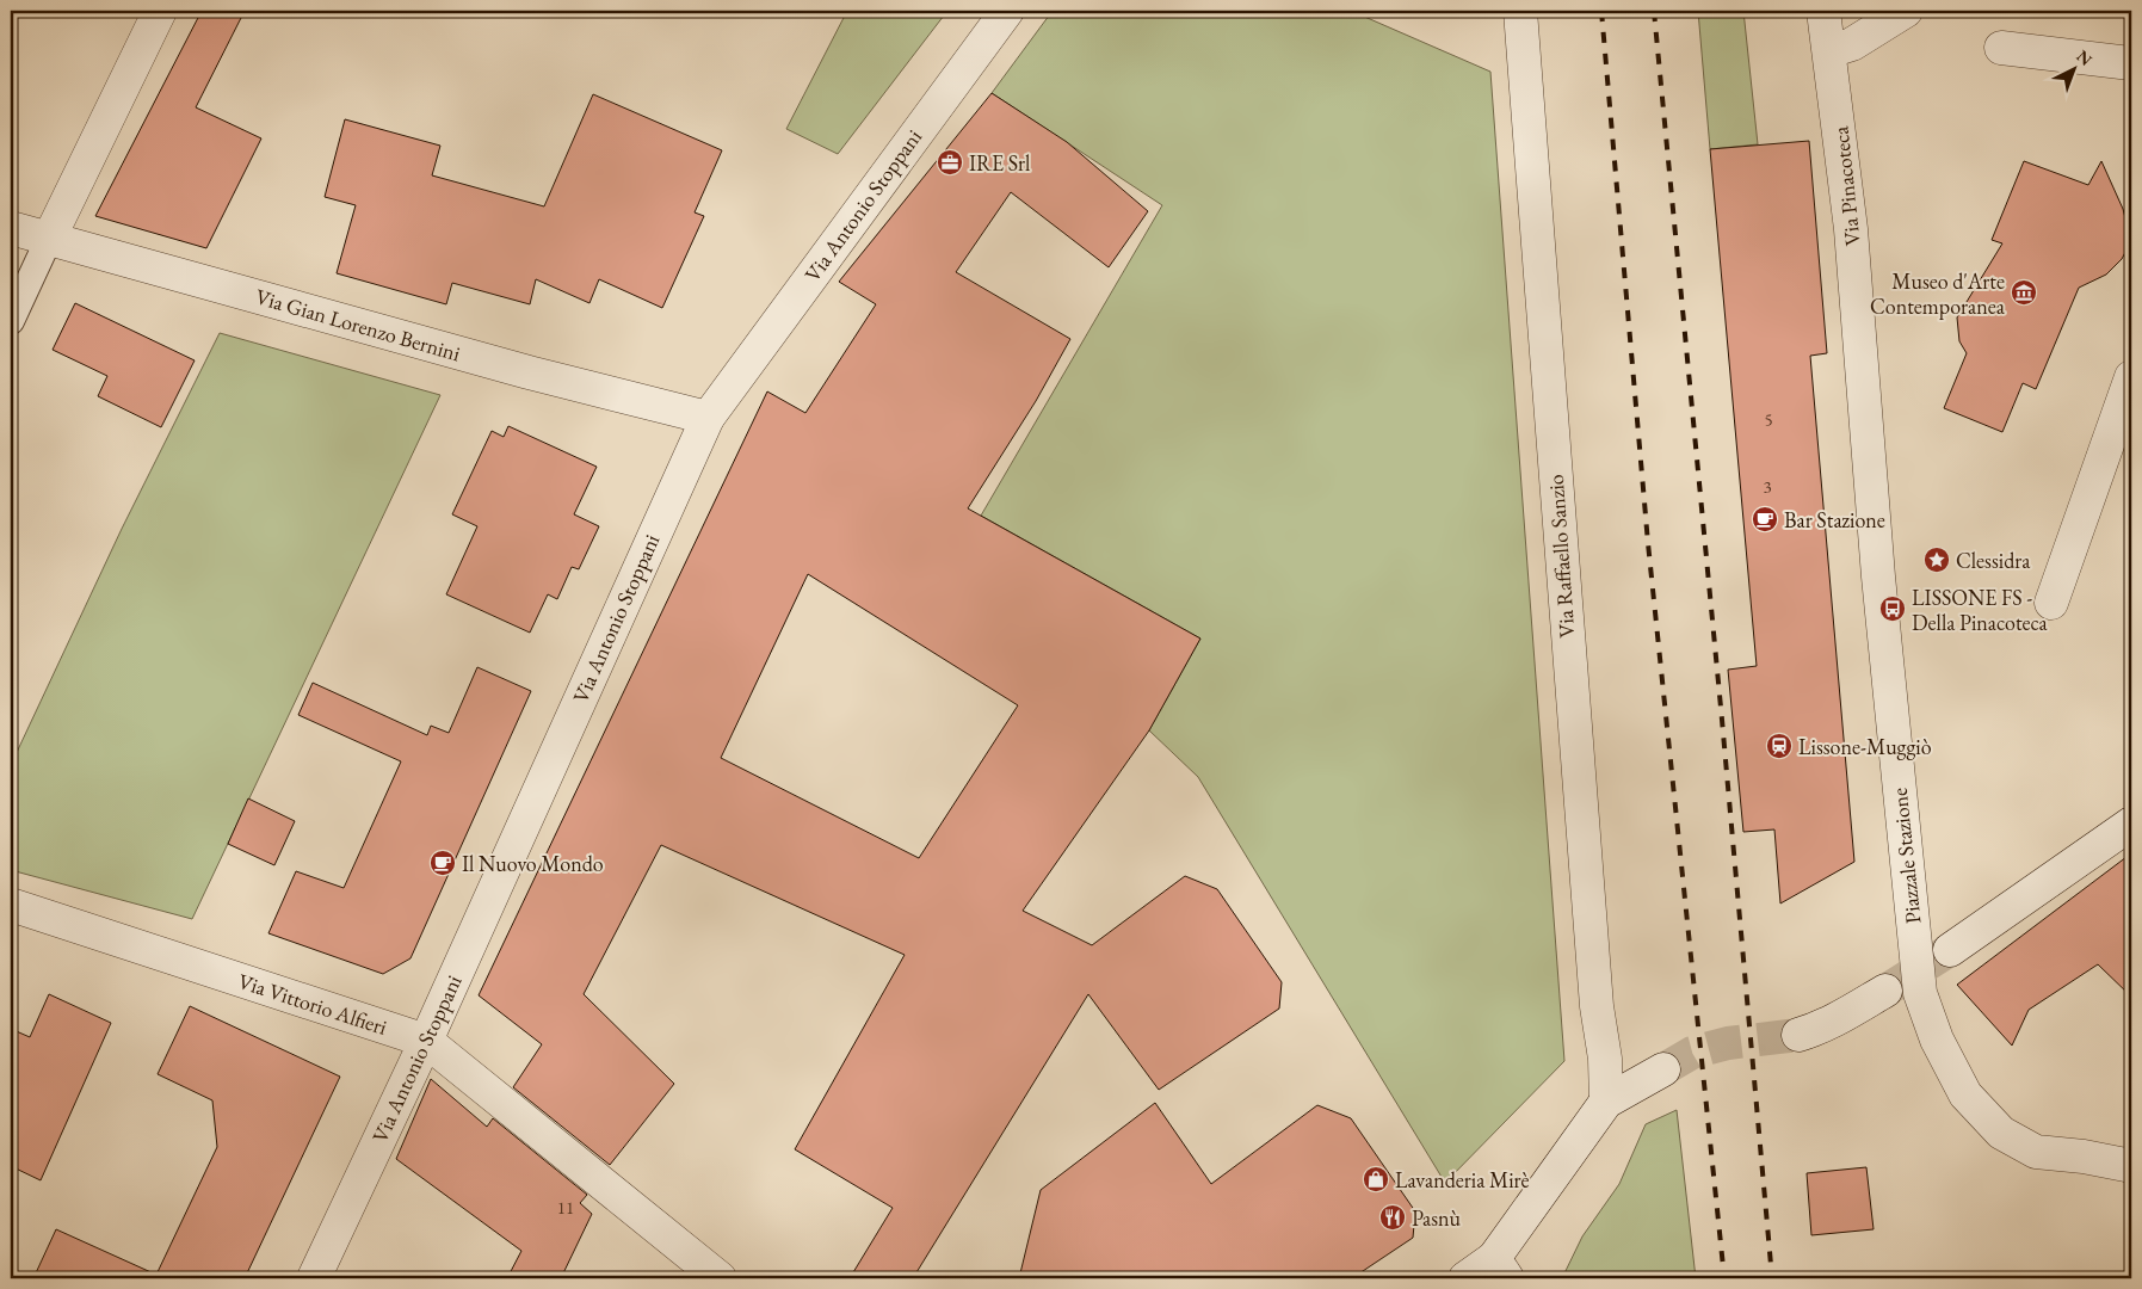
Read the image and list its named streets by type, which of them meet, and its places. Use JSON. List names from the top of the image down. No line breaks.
{"streets":{"street":["Via Pinacoteca","Via Antonio Stoppani","Via Gian Lorenzo Bernini","Via Raffaello Sanzio","Piazzale Stazione","Via Vittorio Alfieri"]},"crossings":[["Via Pinacoteca","Piazzale Stazione"],["Via Antonio Stoppani","Via Gian Lorenzo Bernini"],["Via Antonio Stoppani","Via Vittorio Alfieri"]],"places":{"office":["IRE Srl"],"museum":["Museo d'Arte Contemporanea"],"cafe":["Bar Stazione","Il Nuovo Mondo"],"place":["Clessidra"],"bus stop":["LISSONE FS - Della Pinacoteca"],"station":["Lissone-Muggiò"],"shop":["Lavanderia Mirè"],"restaurant":["Pasnù"]},"house_numbers":["5","3","11"],"north":"top right"}
